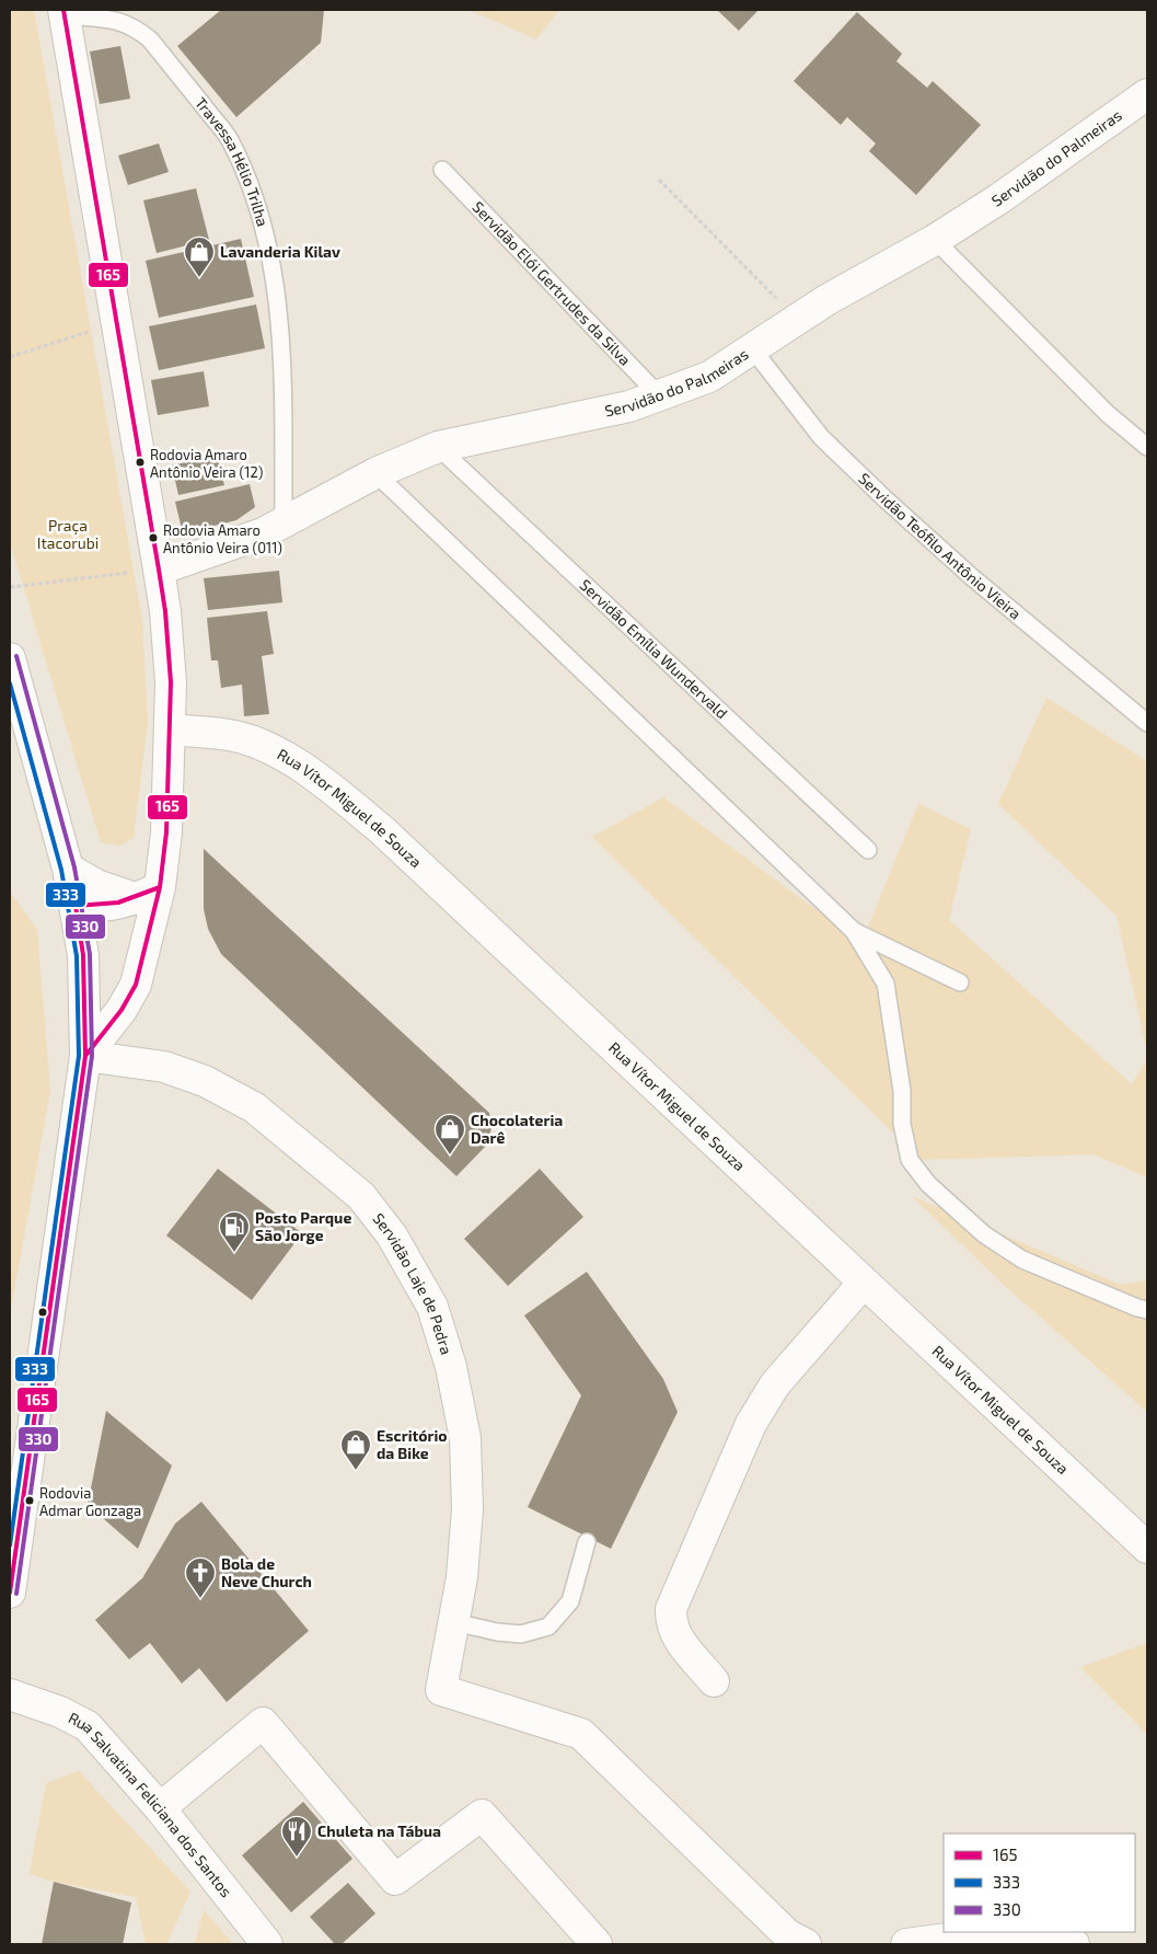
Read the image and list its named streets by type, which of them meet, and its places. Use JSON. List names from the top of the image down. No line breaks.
{"streets":{"street":["Servidão do Palmeiras","Rua Vítor Miguel de Souza","Servidão Laje de Pedra","Rua Salvatina Feliciana dos Santos"],"lane":["Travessa Hélio Trilha","Servidão Elói Gertrudes da Silva","Servidão Teófilo Antônio Vieira","Servidão Emília Wundervald"]},"crossings":[["Servidão do Palmeiras","Travessa Hélio Trilha"],["Servidão do Palmeiras","Servidão Elói Gertrudes da Silva"],["Servidão do Palmeiras","Servidão Teófilo Antônio Vieira"],["Servidão do Palmeiras","Servidão Emília Wundervald"]],"parks":["Praça Itacorubi"],"places":{"shop":["Lavanderia Kilav","Chocolateria Darê","Escritório da Bike"],"other":["Rodovia Amaro Antônio Veira (12)","Rodovia Amaro Antônio Veira (011)","Rodovia Admar Gonzaga"],"fuel station":["Posto Parque São Jorge"],"church":["Bola de Neve Church"],"restaurant":["Chuleta na Tábua"]},"lines":["transit line 165","transit line 330","transit line 333"],"legend":["165","333","330"]}
